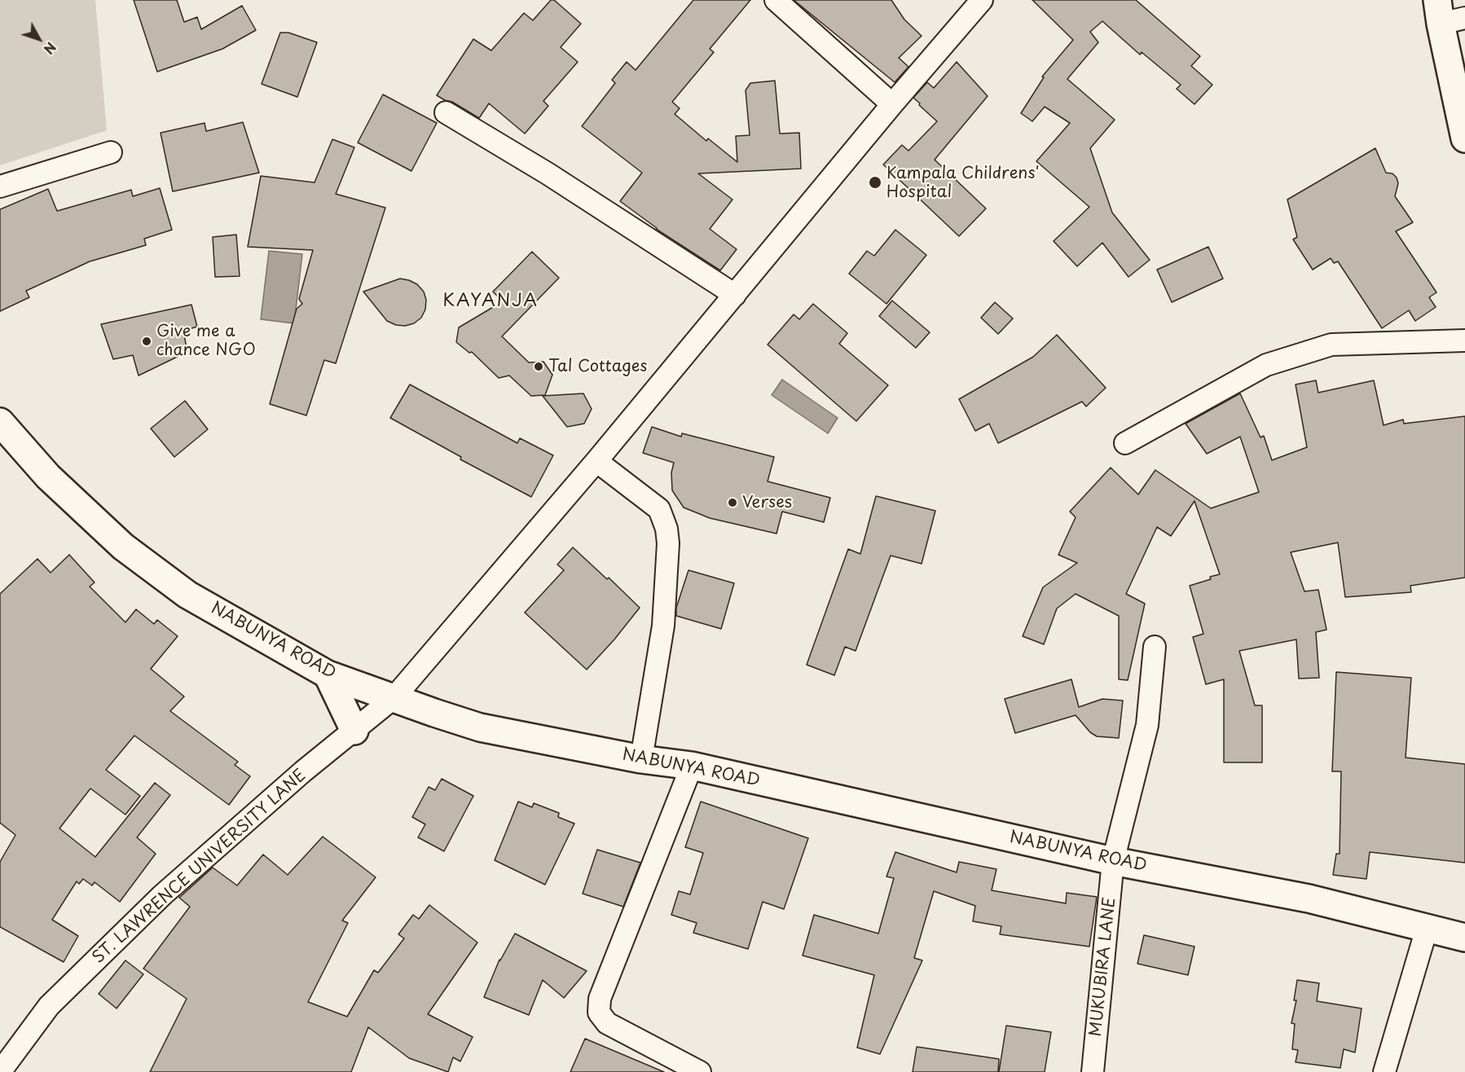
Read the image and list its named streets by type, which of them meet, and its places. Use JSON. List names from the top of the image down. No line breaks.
{"streets":{"main road":["NABUNYA ROAD"],"street":["ST. LAWRENCE UNIVERSITY LANE","MUKUBIRA LANE"]},"crossings":[["NABUNYA ROAD","ST. LAWRENCE UNIVERSITY LANE"],["NABUNYA ROAD","MUKUBIRA LANE"]],"districts":["KAYANJA"],"places":["Kampala Childrens' Hospital","Give me a chance NGO","Tal Cottages","Verses"],"north":"bottom right"}
